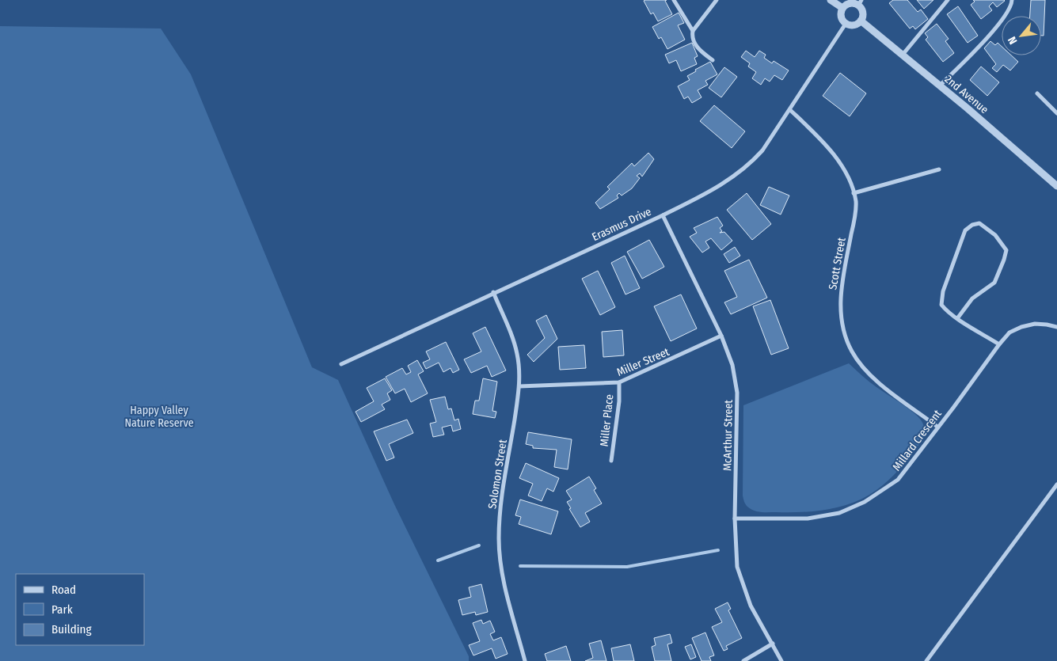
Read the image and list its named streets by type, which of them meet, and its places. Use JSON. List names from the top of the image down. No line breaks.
{"streets":{"street":["2nd Avenue","Erasmus Drive","Scott Street","Miller Street","Miller Place","McArthur Street","Millard Crescent","Solomon Street"]},"crossings":[["2nd Avenue","Erasmus Drive"],["Erasmus Drive","Scott Street"],["Erasmus Drive","McArthur Street"],["Erasmus Drive","Solomon Street"],["Scott Street","Millard Crescent"],["Miller Street","Miller Place"],["Miller Street","McArthur Street"],["Miller Street","Solomon Street"],["McArthur Street","Millard Crescent"]],"parks":["Happy Valley Nature Reserve"],"legend":["Road","Park","Building"],"north":"bottom left"}
